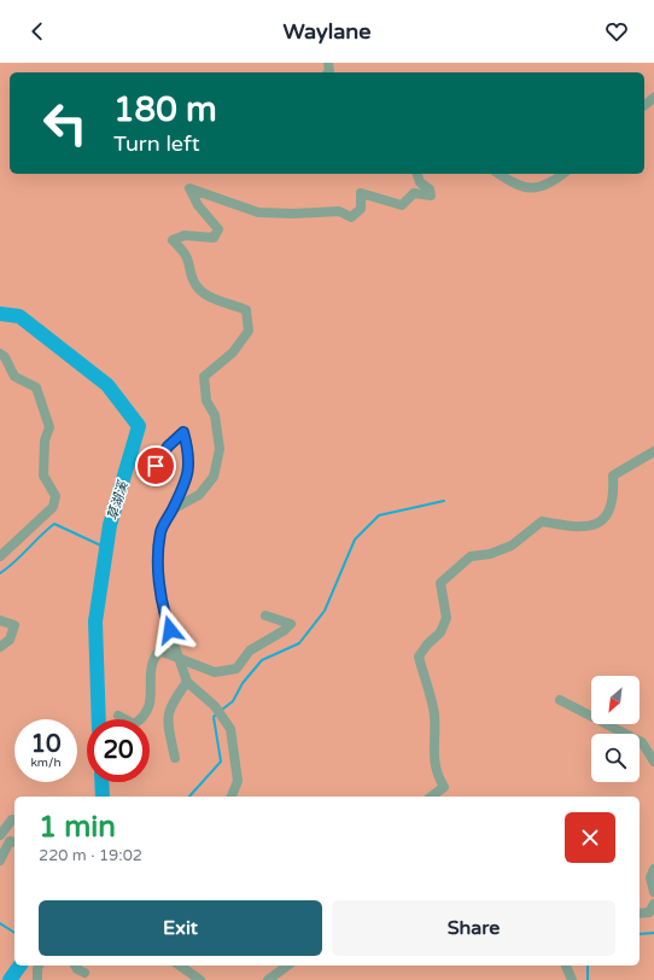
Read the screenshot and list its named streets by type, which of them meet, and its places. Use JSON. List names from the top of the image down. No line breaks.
{"water":["草湖溪"],"north":"bottom left","page":{"header":"Waylane","turn":["180 m","Turn left"],"speed":"10 km/h","limit":"20","heading":["1 min","220 m · 19:02"],"buttons":["Exit","Share"]}}
